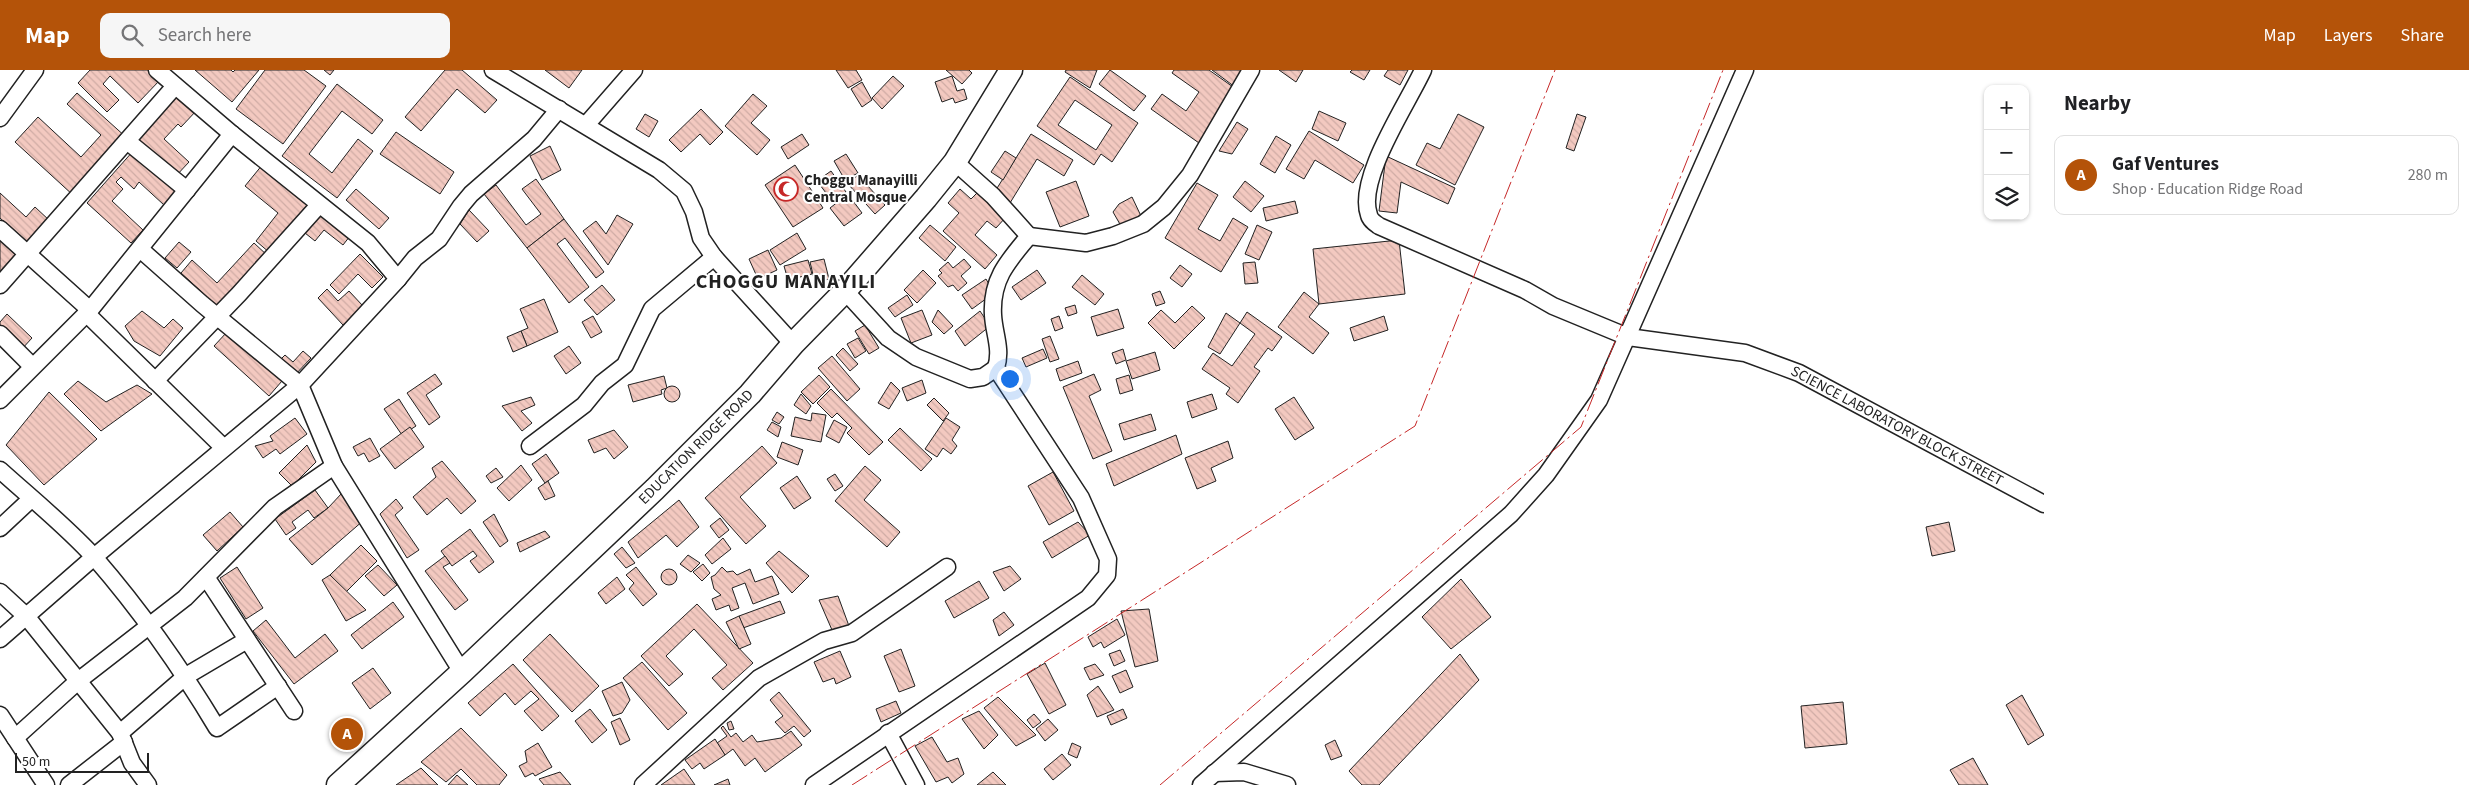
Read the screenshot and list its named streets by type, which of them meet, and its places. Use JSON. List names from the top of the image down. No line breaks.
{"streets":{"main road":["EDUCATION RIDGE ROAD"],"street":["SCIENCE LABORATORY BLOCK STREET"]},"districts":["CHOGGU MANAYILI"],"places":{"mosque":["Choggu Manayilli Central Mosque"]},"scale_bar":"50 m","page":{"header":"Map","search":"Search here","nav":["Map","Layers","Share"],"heading":"Nearby","map_buttons":["+","−"],"list":[{"mark":"A","name":"Gaf Ventures","note":"Shop · Education Ridge Road","value":"280 m"}],"pins":"A","scale":"50 m"}}
